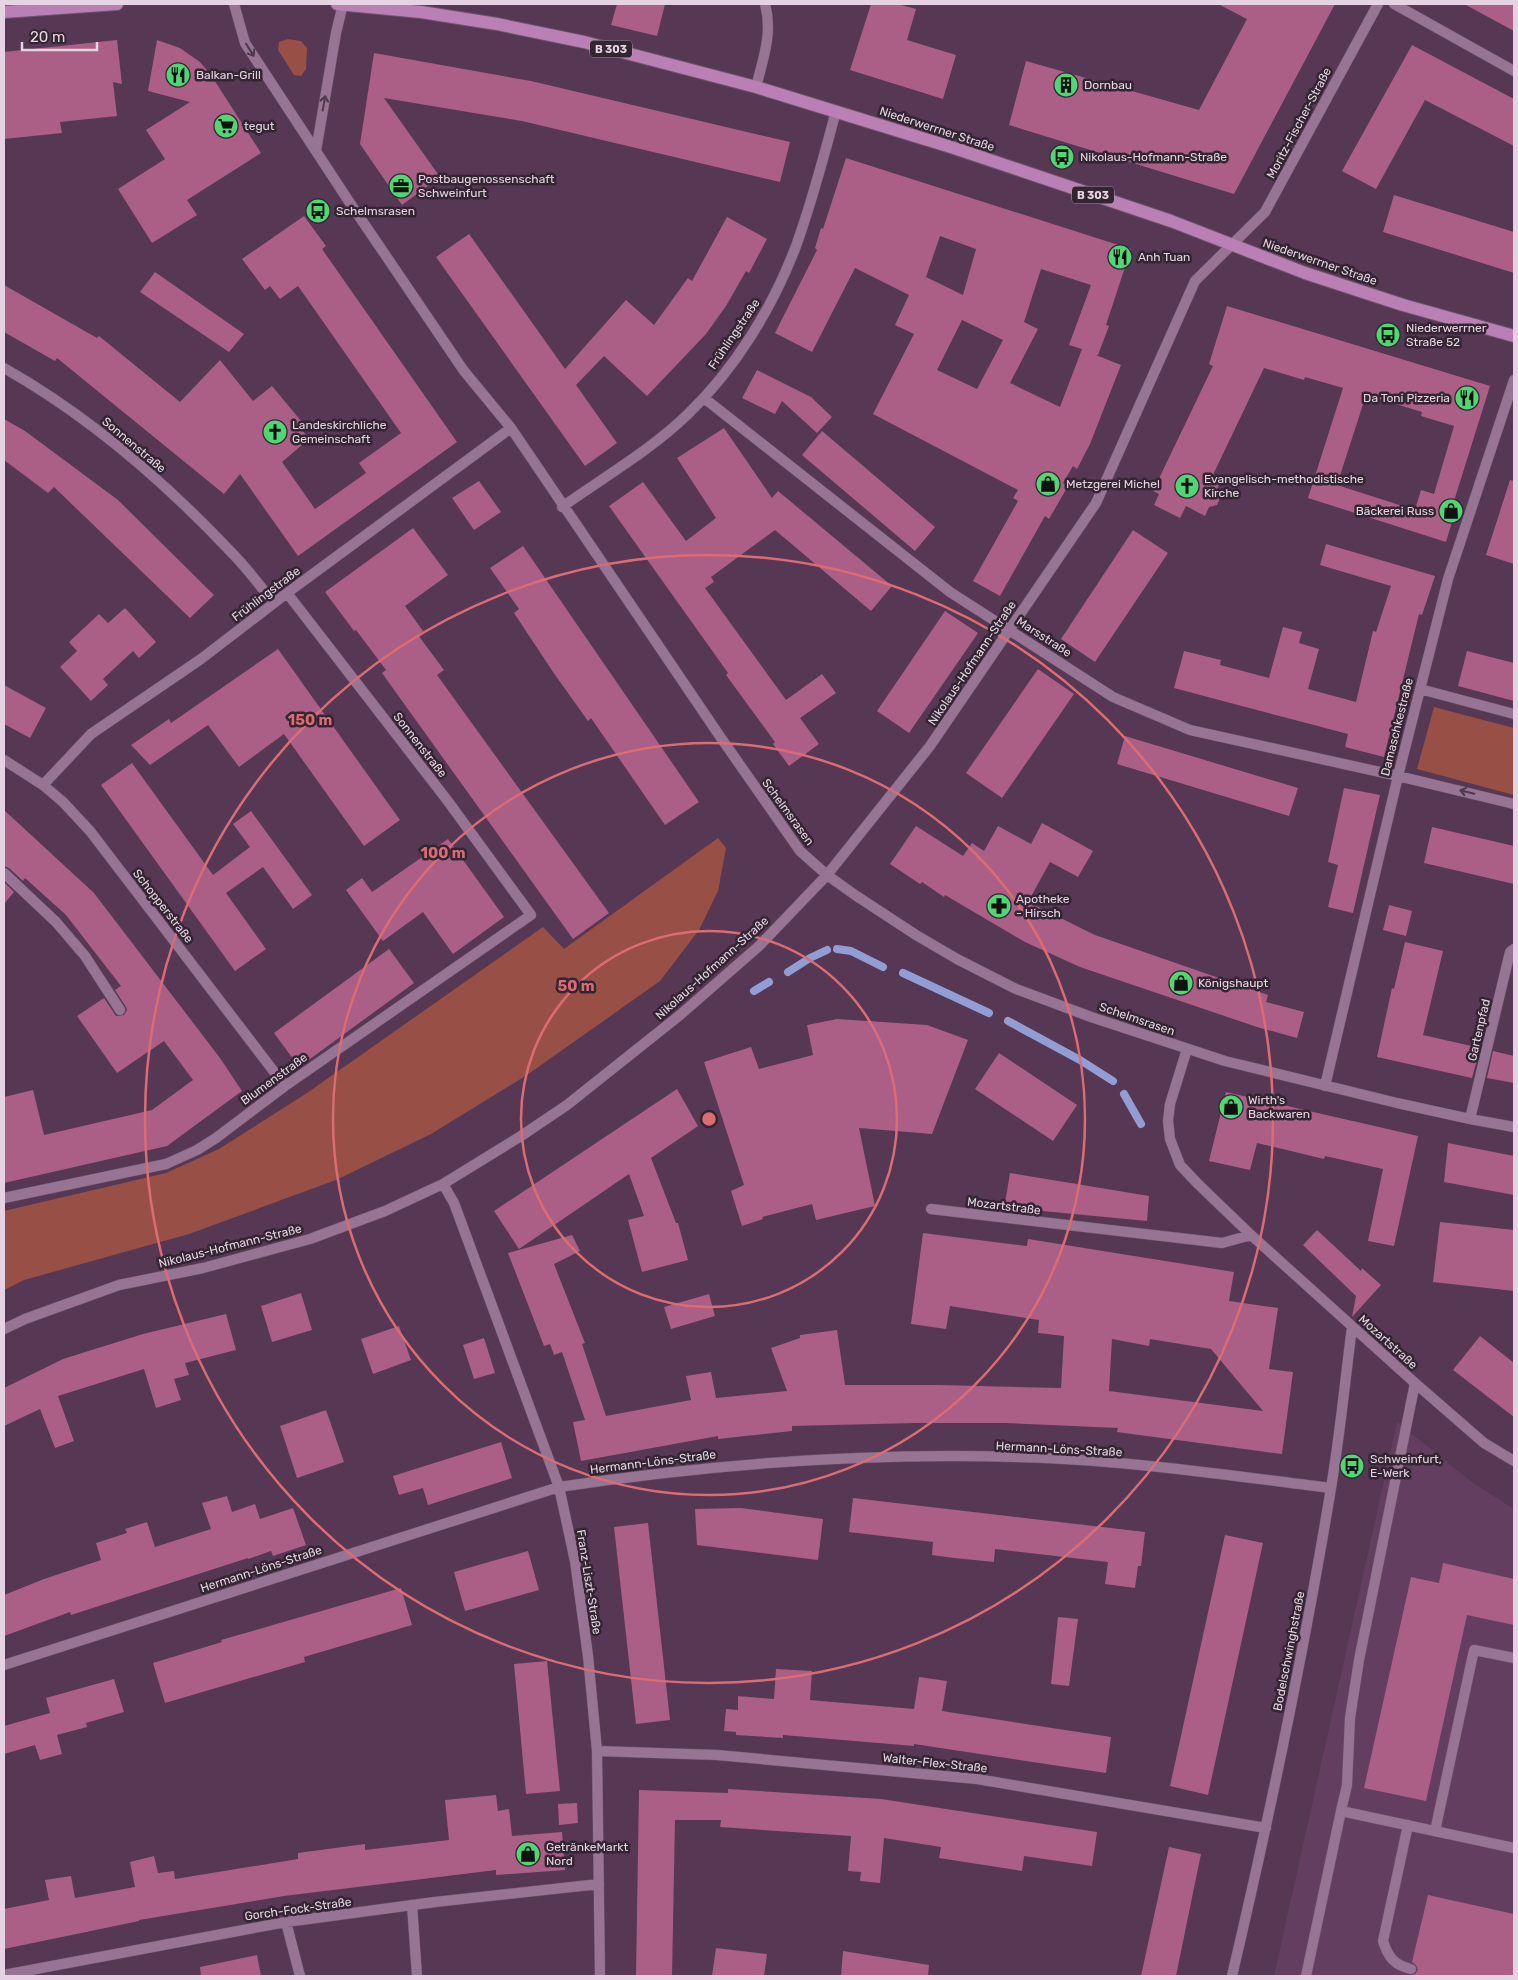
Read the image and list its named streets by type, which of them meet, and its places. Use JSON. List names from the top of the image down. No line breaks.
{"streets":{"main road":["B 303","Niederwerrner Straße"],"street":["Moritz-Fischer-Straße","Frühlingstraße","Sonnenstraße","Marsstraße","Nikolaus-Hofmann-Straße","Damaschkestraße","Schelmsrasen","Schopperstraße","Gartenpfad","Blumenstraße","Mozartstraße","Hermann-Löns-Straße","Franz-Liszt-Straße","Bodelschwinghstraße","Walter-Flex-Straße","Gorch-Fock-Straße"]},"crossings":[["Moritz-Fischer-Straße","Niederwerrner Straße"],["Moritz-Fischer-Straße","Nikolaus-Hofmann-Straße"],["Niederwerrner Straße","Frühlingstraße"],["Niederwerrner Straße","Nikolaus-Hofmann-Straße"],["Frühlingstraße","Sonnenstraße"],["Frühlingstraße","Marsstraße"],["Frühlingstraße","Schelmsrasen"],["Frühlingstraße","Schopperstraße"],["Sonnenstraße","Blumenstraße"],["Marsstraße","Nikolaus-Hofmann-Straße"],["Marsstraße","Damaschkestraße"],["Nikolaus-Hofmann-Straße","Schelmsrasen"],["Nikolaus-Hofmann-Straße","Franz-Liszt-Straße"],["Damaschkestraße","Schelmsrasen"],["Schelmsrasen","Gartenpfad"],["Schelmsrasen","Mozartstraße"],["Schopperstraße","Blumenstraße"],["Mozartstraße","Bodelschwinghstraße"],["Hermann-Löns-Straße","Franz-Liszt-Straße"],["Hermann-Löns-Straße","Bodelschwinghstraße"],["Franz-Liszt-Straße","Walter-Flex-Straße"],["Franz-Liszt-Straße","Gorch-Fock-Straße"],["Bodelschwinghstraße","Walter-Flex-Straße"]],"places":{"restaurant":["Balkan-Grill","Anh Tuan","Da Toni Pizzeria"],"building":["Dornbau"],"supermarket":["tegut"],"bus stop":["Nikolaus-Hofmann-Straße","Schelmsrasen","Niederwerrner Straße 52","Schweinfurt, E-Werk"],"office":["Postbaugenossenschaft Schweinfurt"],"church":["Landeskirchliche Gemeinschaft","Evangelisch-methodistische Kirche"],"shop":["Metzgerei Michel","Bäckerei Russ","Königshaupt","Wirth's Backwaren","GetränkeMarkt Nord"],"pharmacy":["Apotheke - Hirsch"]},"scale_bar":"20 m","rings":["150 m","100 m","50 m"]}
